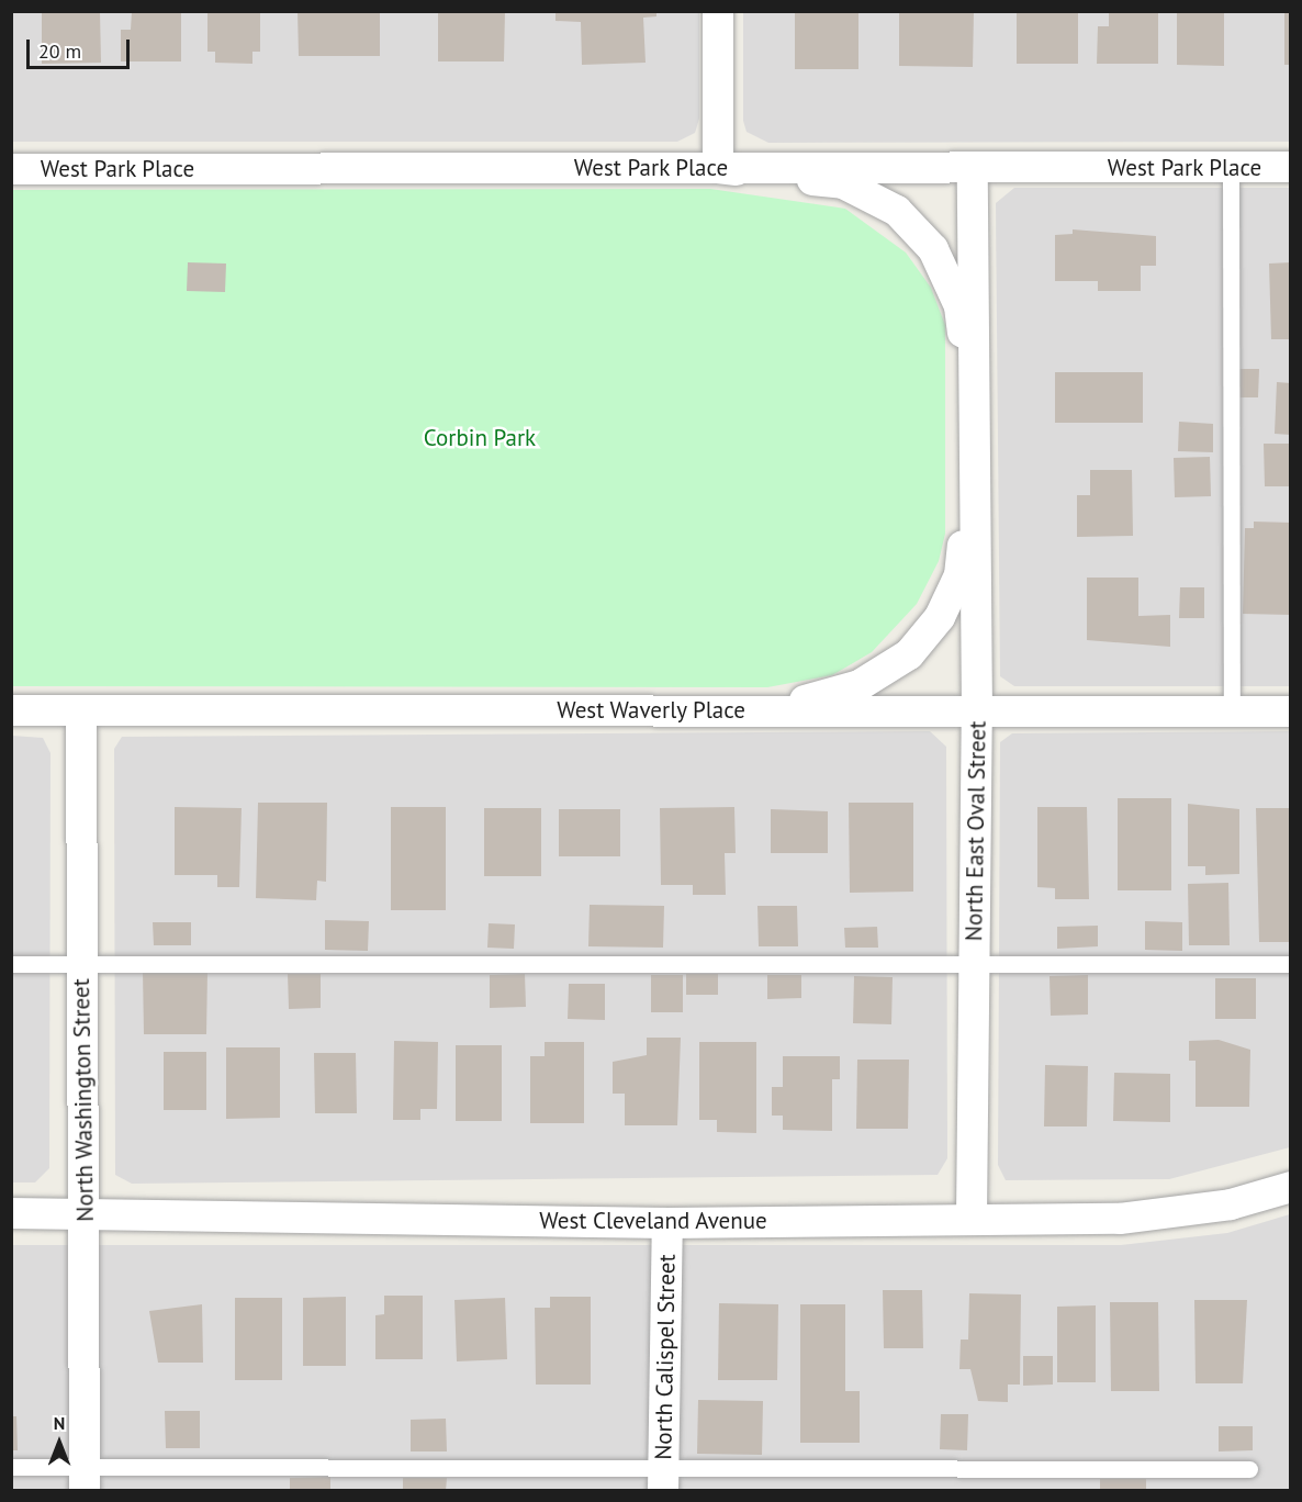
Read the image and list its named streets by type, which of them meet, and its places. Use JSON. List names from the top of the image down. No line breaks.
{"streets":{"street":["West Park Place","West Waverly Place","North East Oval Street","North Washington Street","West Cleveland Avenue","North Calispel Street"]},"crossings":[["West Park Place","North East Oval Street"],["West Waverly Place","North East Oval Street"],["West Waverly Place","North Washington Street"],["North East Oval Street","West Cleveland Avenue"],["North Washington Street","West Cleveland Avenue"],["West Cleveland Avenue","North Calispel Street"]],"parks":["Corbin Park"],"scale_bar":"20 m","north":"top"}
